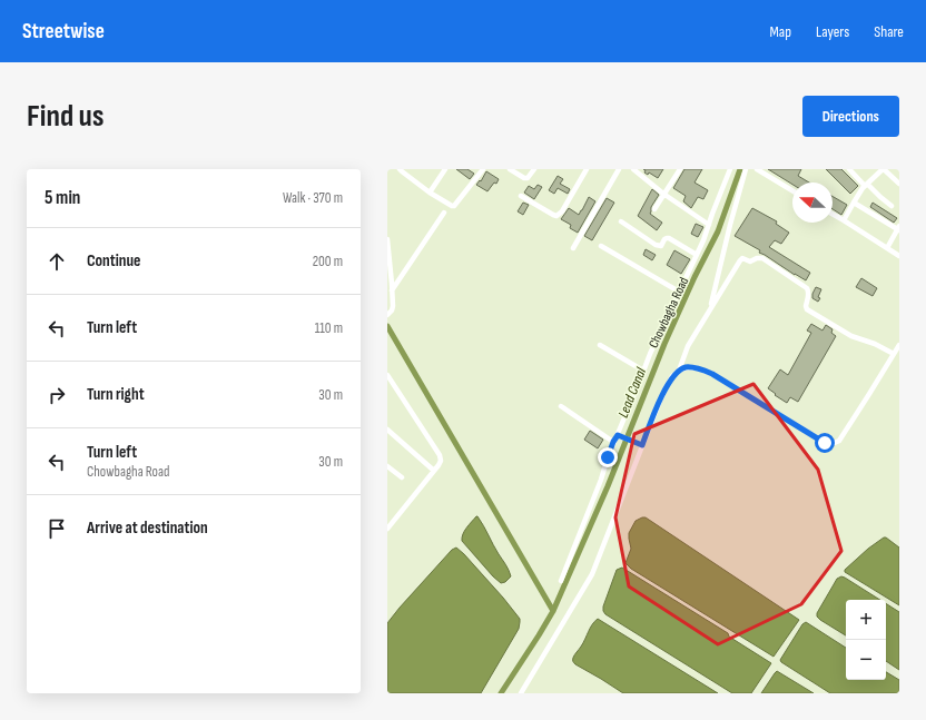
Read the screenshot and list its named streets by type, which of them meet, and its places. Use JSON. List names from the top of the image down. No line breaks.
{"streets":{"street":["Chowbagha Road"]},"water":["Lead Canal"],"north":"left","page":{"header":"Streetwise","nav":["Map","Layers","Share"],"buttons":"Directions","title":"Find us","heading":["5 min","Walk · 370 m"],"list":[["Continue","200 m"],["Turn left","110 m"],["Turn right","30 m"],["Turn left","Chowbagha Road","30 m"],"Arrive at destination"],"map_buttons":["+","−"]}}
